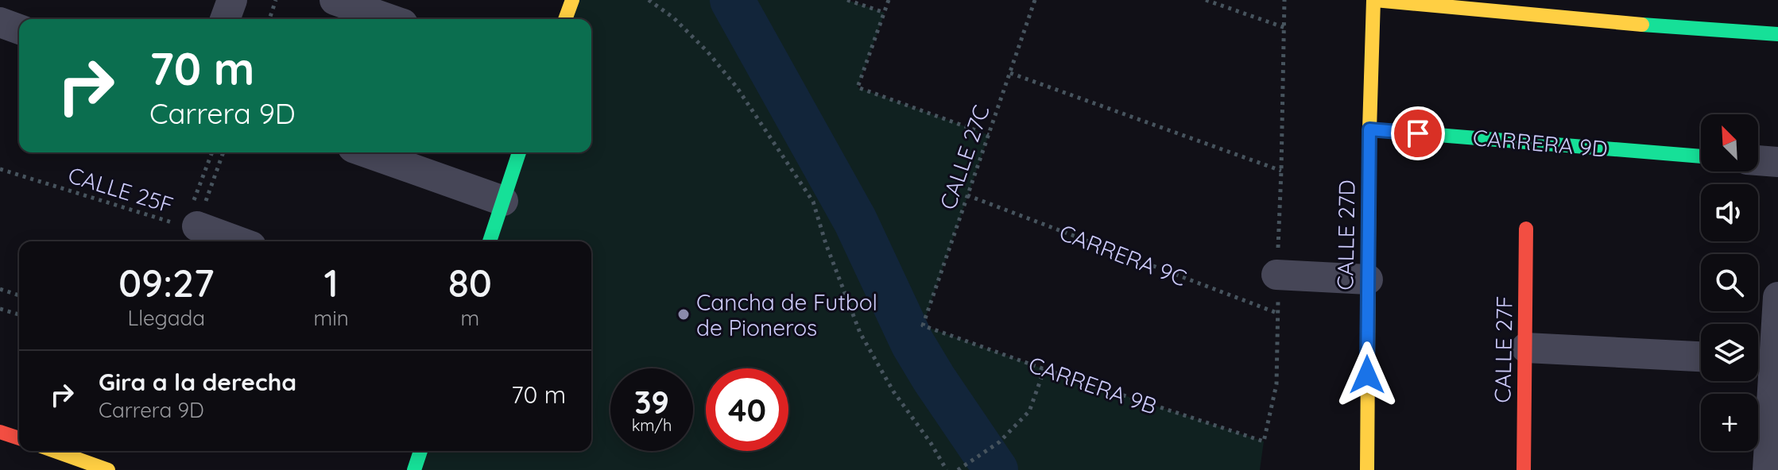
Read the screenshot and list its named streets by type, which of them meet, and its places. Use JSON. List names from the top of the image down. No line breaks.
{"streets":{"street":["CARRERA 9D","CALLE 27D","CALLE 27F"],"path":["CALLE 27C","CALLE 25F","CARRERA 9C","CARRERA 9B"]},"crossings":[["CARRERA 9D","CALLE 27D"],["CALLE 27C","CARRERA 9C"],["CALLE 27C","CARRERA 9B"],["CARRERA 9C","CARRERA 9B"]],"places":["Cancha de Futbol de Pioneros"],"north":"top left","page":{"turn":["70 m","Carrera 9D"],"map_buttons":"+","eta":["09:27","Llegada","1","min","80","m"],"list":[{"name":"Gira a la derecha","note":"Carrera 9D","value":"70 m"}],"speed":"39 km/h","limit":"40"}}
